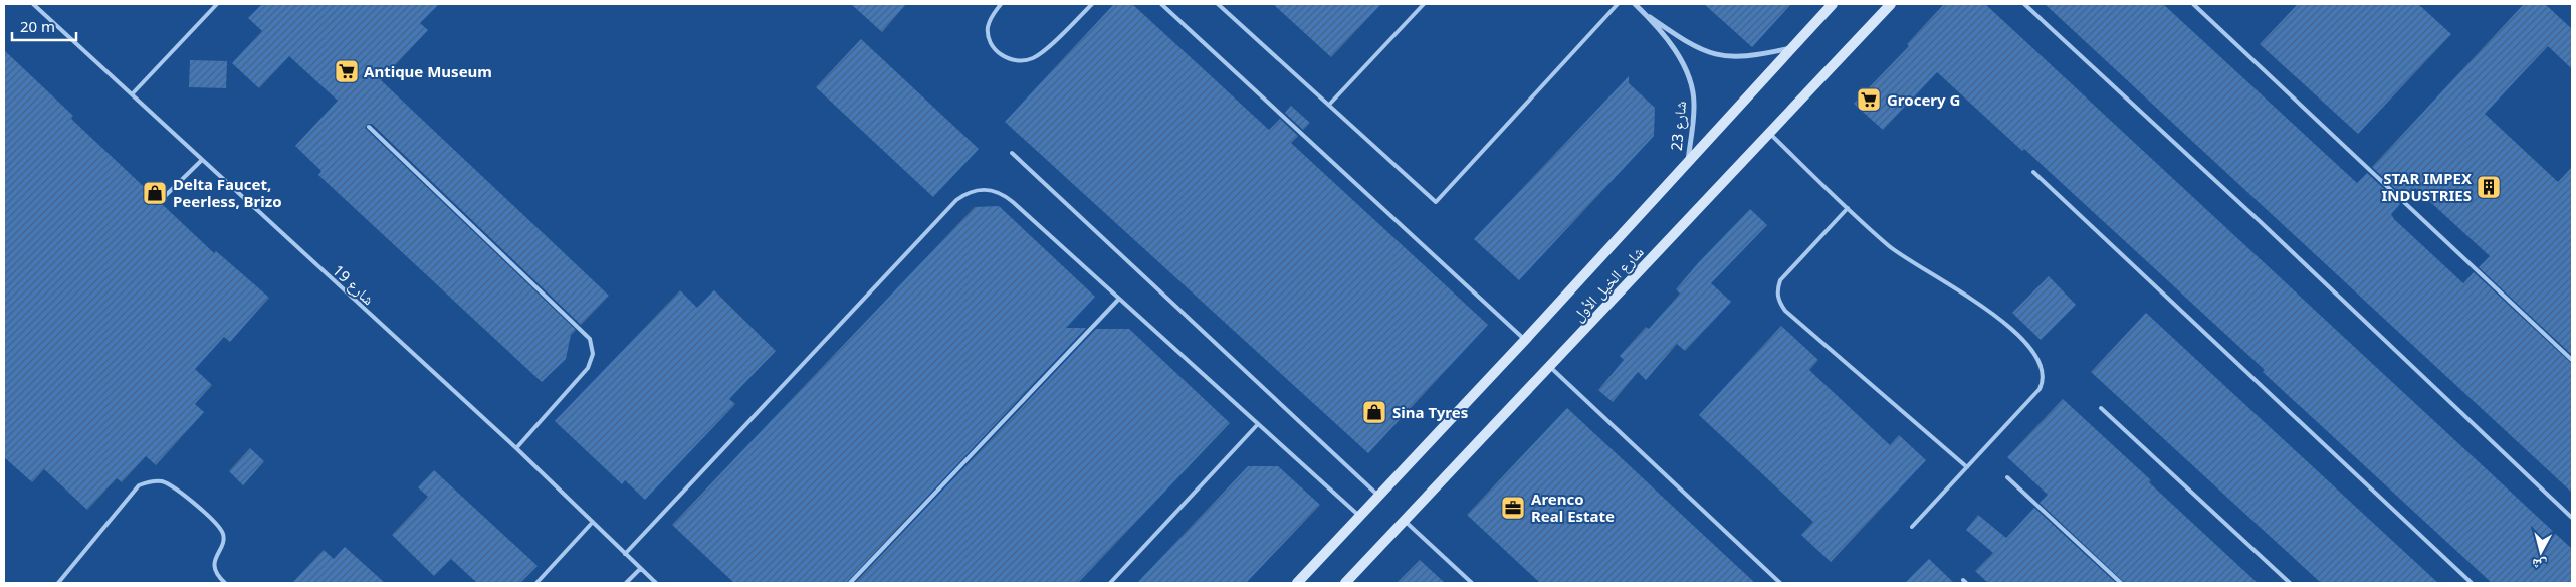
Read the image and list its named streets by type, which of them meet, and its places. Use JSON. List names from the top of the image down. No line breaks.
{"streets":{"main road":["شارع الخيل الأول"],"street":["شارع 23"],"lane":["شارع 19"]},"crossings":[["شارع 23","شارع الخيل الأول"]],"places":{"supermarket":["Antique Museum","Grocery G"],"building":["STAR IMPEX INDUSTRIES"],"shop":["Delta Faucet, Peerless, Brizo","Sina Tyres"],"office":["Arenco Real Estate"]},"scale_bar":"20 m","north":"bottom"}
